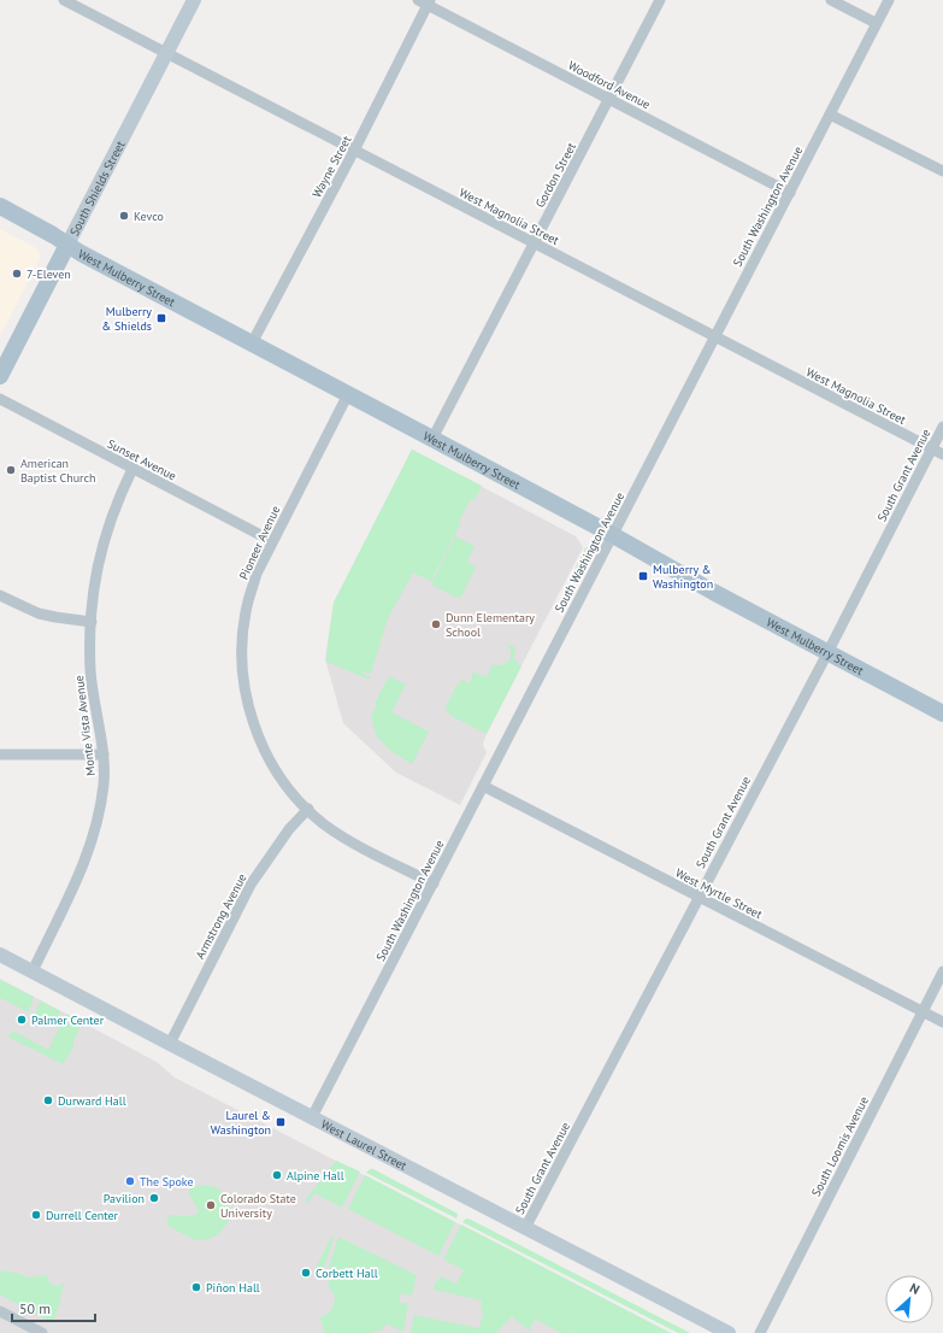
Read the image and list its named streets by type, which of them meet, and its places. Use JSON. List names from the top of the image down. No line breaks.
{"streets":{"main road":["South Shields Street","West Mulberry Street","West Laurel Street"],"street":["Woodford Avenue","Wayne Street","Gordon Street","South Washington Avenue","West Magnolia Street","Sunset Avenue","South Grant Avenue","Pioneer Avenue","Monte Vista Avenue","West Myrtle Street","Armstrong Avenue","South Loomis Avenue"]},"crossings":[["Woodford Avenue","Wayne Street"],["Woodford Avenue","Gordon Street"],["Woodford Avenue","South Washington Avenue"],["Wayne Street","West Magnolia Street"],["Wayne Street","West Mulberry Street"],["Gordon Street","West Magnolia Street"],["Gordon Street","West Mulberry Street"],["South Shields Street","West Magnolia Street"],["South Shields Street","West Mulberry Street"],["South Washington Avenue","West Magnolia Street"],["South Washington Avenue","West Mulberry Street"],["South Washington Avenue","Pioneer Avenue"],["South Washington Avenue","West Myrtle Street"],["South Washington Avenue","West Laurel Street"],["West Magnolia Street","South Grant Avenue"],["West Mulberry Street","South Grant Avenue"],["West Mulberry Street","Pioneer Avenue"],["Sunset Avenue","Pioneer Avenue"],["Sunset Avenue","Monte Vista Avenue"],["South Grant Avenue","West Myrtle Street"],["South Grant Avenue","West Laurel Street"],["Pioneer Avenue","Armstrong Avenue"],["Monte Vista Avenue","West Laurel Street"],["West Myrtle Street","South Loomis Avenue"],["Armstrong Avenue","West Laurel Street"]],"places":{"other":["Kevco","7-Eleven","American Baptist Church","Dunn Elementary School","Palmer Center","Durward Hall","Alpine Hall","The Spoke","Pavilion","Colorado State University","Durrell Center","Corbett Hall","Piñon Hall"],"transit":["Mulberry & Shields","Mulberry & Washington","Laurel & Washington"]},"scale_bar":"50 m","north":"top right"}
